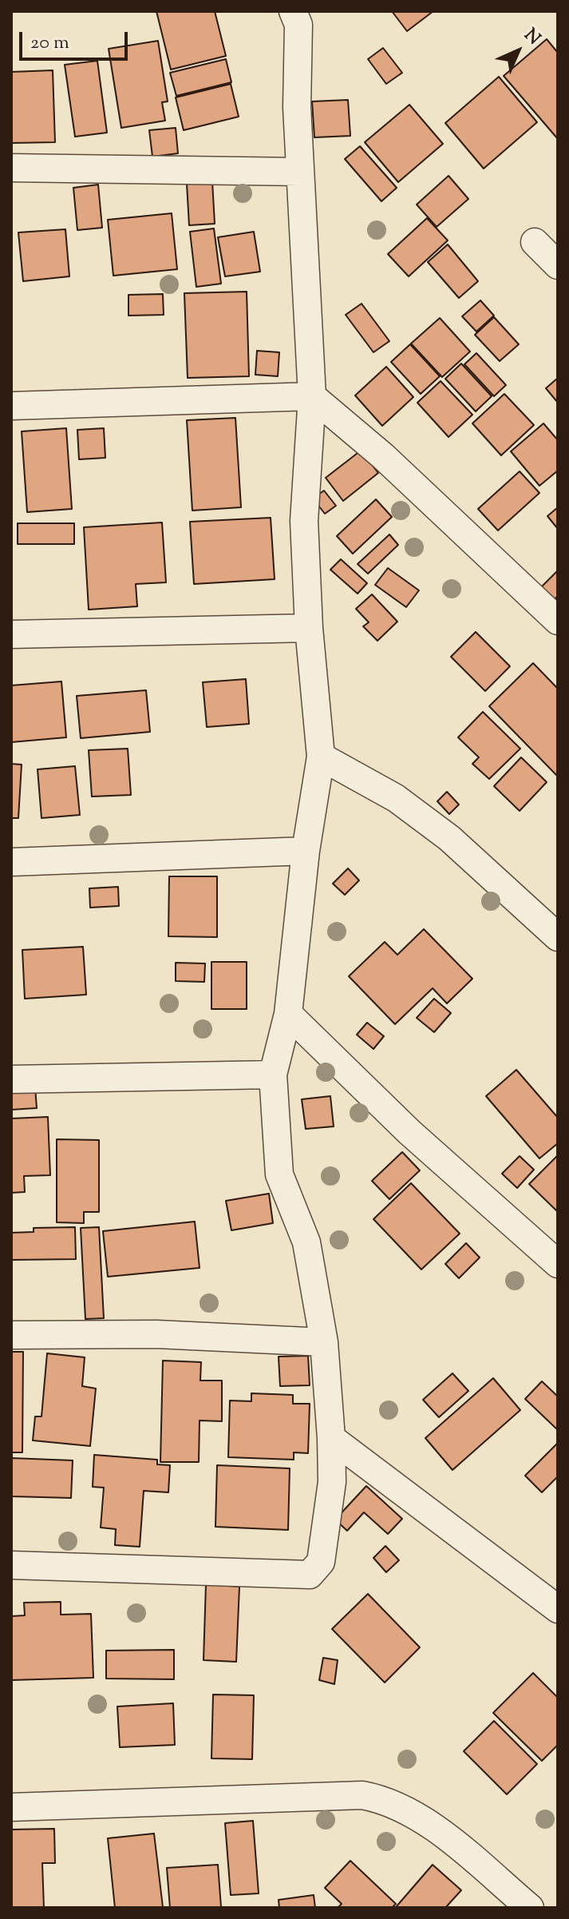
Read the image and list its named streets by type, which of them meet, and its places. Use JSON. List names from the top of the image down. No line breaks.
{"scale_bar":"20 m","north":"top right"}
